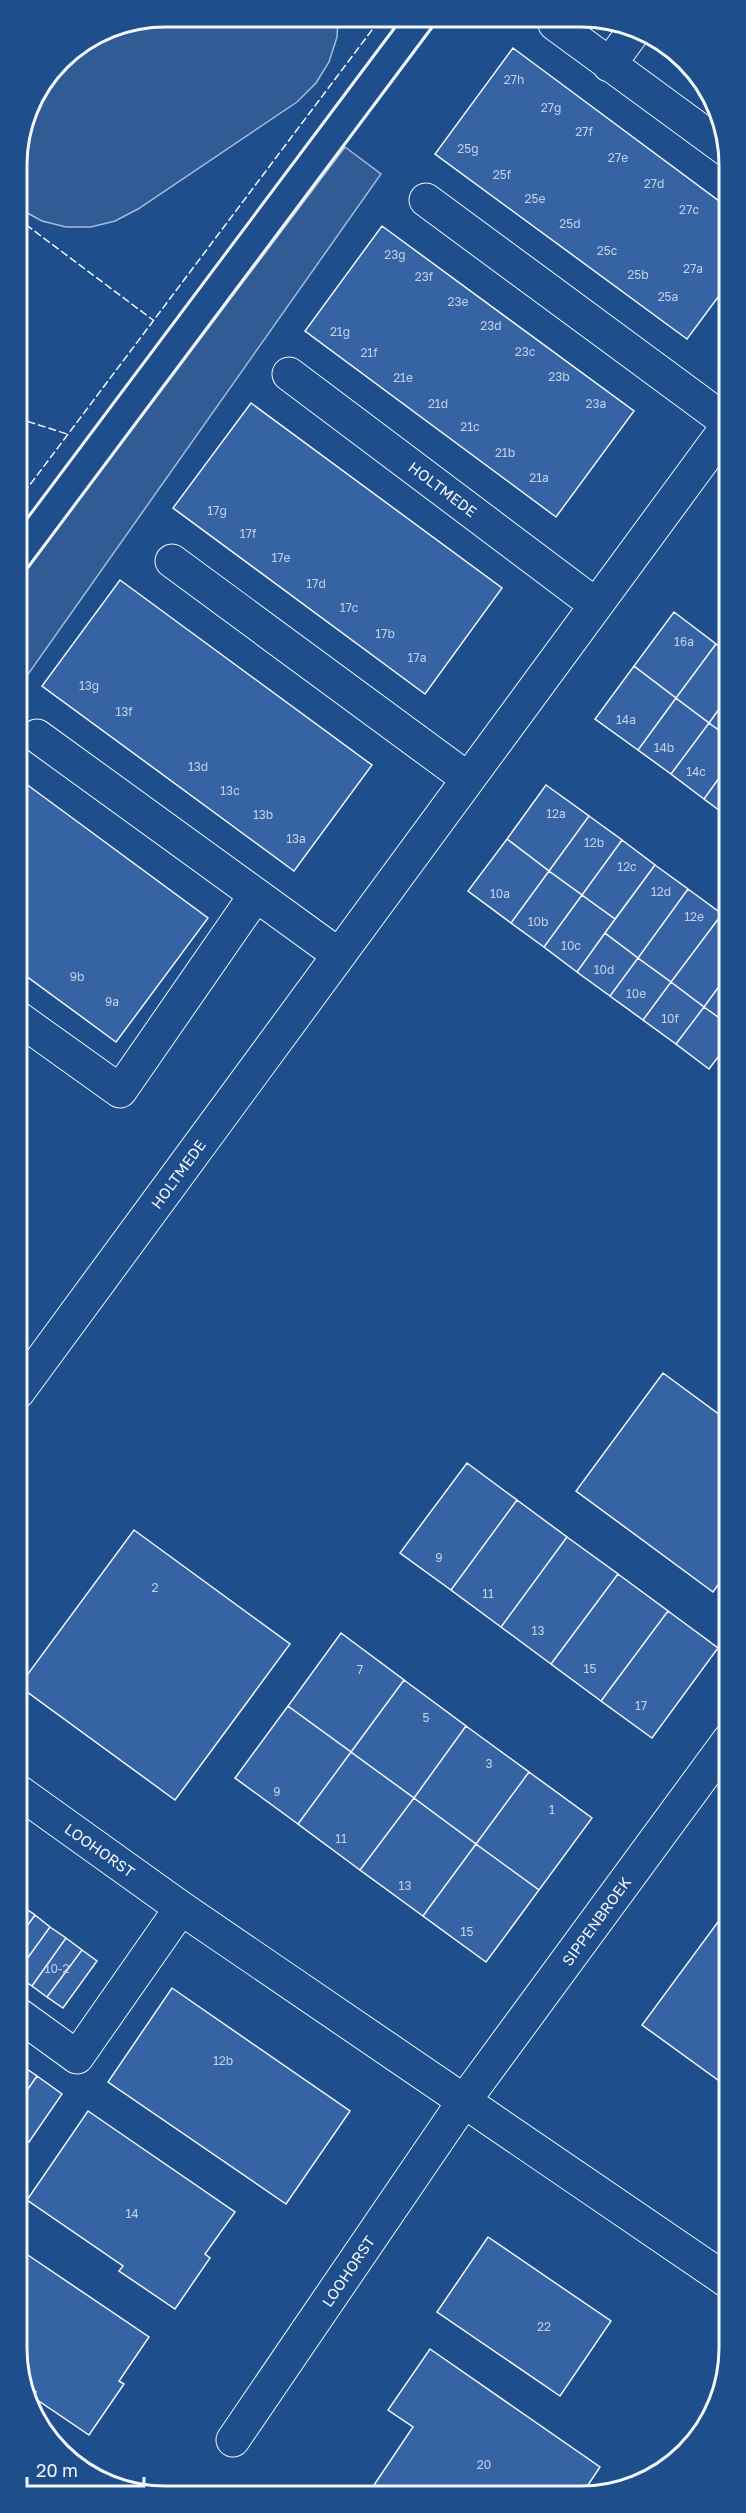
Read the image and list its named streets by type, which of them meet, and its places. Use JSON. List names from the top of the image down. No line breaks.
{"streets":{"street":["HOLTMEDE","LOOHORST","SIPPENBROEK"]},"crossings":[["LOOHORST","SIPPENBROEK"]],"house_numbers":["27h","27g","27f","25g","27e","25f","27d","25e","27c","25d","25c","23g","27a","25b","23f","25a","23e","23d","21g","23c","21f","23b","21e","21d","23a","21c","21b","21a","17g","17f","17e","17d","17c","17b","16a","17a","13g","13f","14a","14b","13d","14c","13c","12a","13b","13a","12b","12c","12d","10a","12e","10b","10c","10d","9b","10e","9a","10f","9","2","11","13","15","7","17","5","3","9","1","11","13","15","10-2","12b","14","22","20"],"scale_bar":"20 m"}
